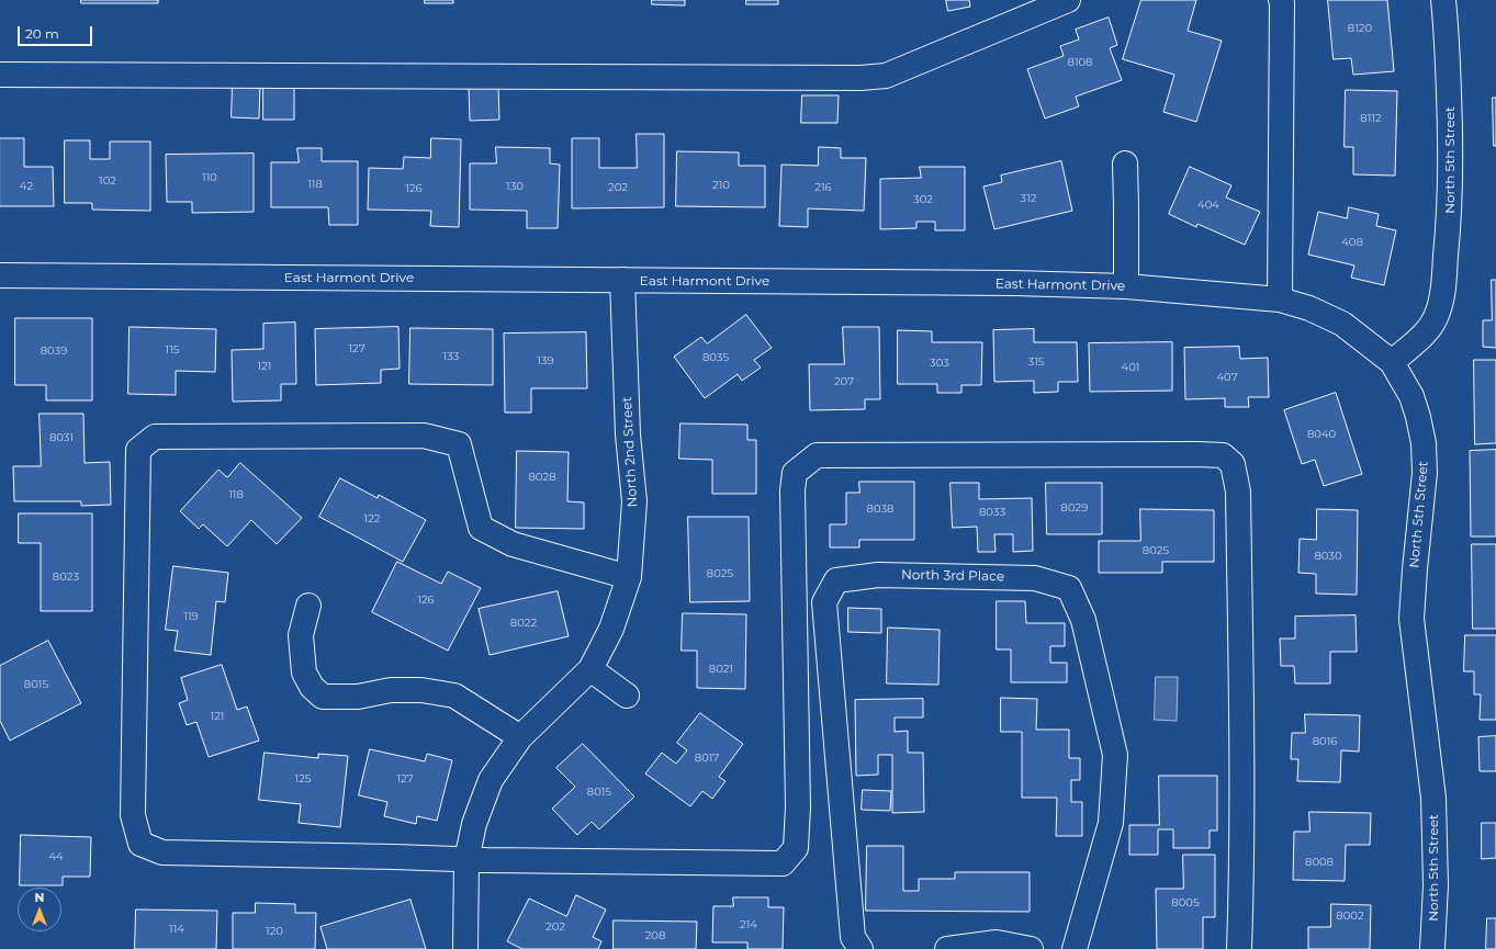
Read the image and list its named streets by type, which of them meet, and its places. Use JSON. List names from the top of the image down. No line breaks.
{"streets":{"street":["North 5th Street","East Harmont Drive","North 2nd Street","North 3rd Place"]},"crossings":[["North 5th Street","East Harmont Drive"],["East Harmont Drive","North 2nd Street"]],"house_numbers":["8120","8108","8112","110","102","118","210","42","130","202","216","126","312","302","404","408","127","115","8039","133","8035","139","315","303","121","401","407","207","8040","8031","8028","118","8029","8038","8033","122","8025","8030","8025","8023","126","119","8022","8021","8015","121","8016","8017","125","127","8015","44","8008","8005","8002","214","202","114","120","208"],"scale_bar":"20 m","north":"top"}
